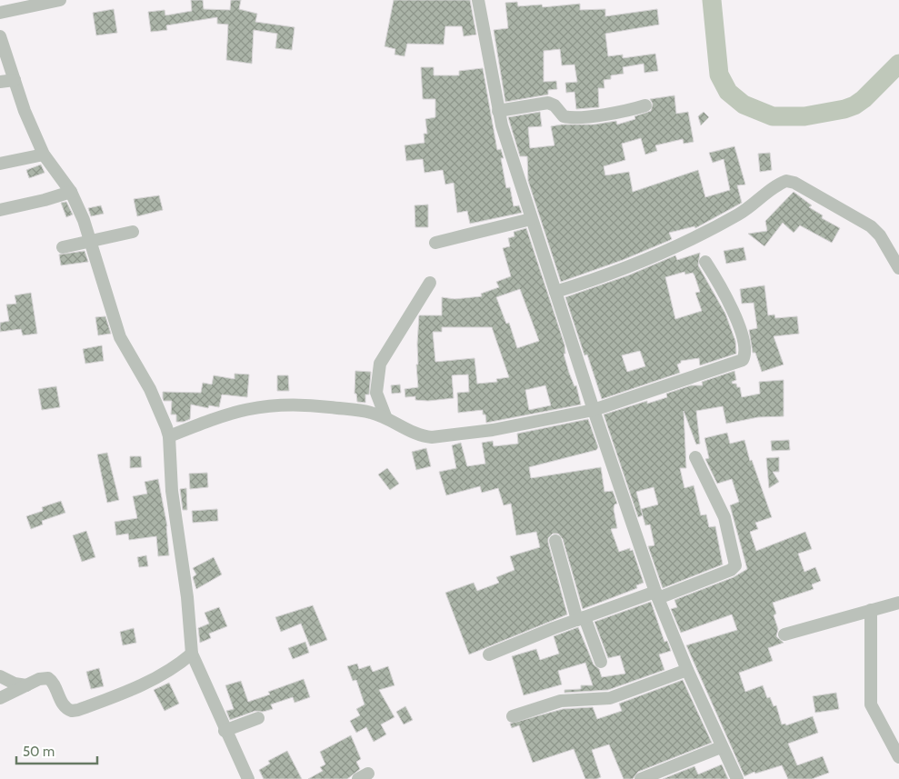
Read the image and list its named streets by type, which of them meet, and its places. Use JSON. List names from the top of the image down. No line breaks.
{"scale_bar":"50 m"}
